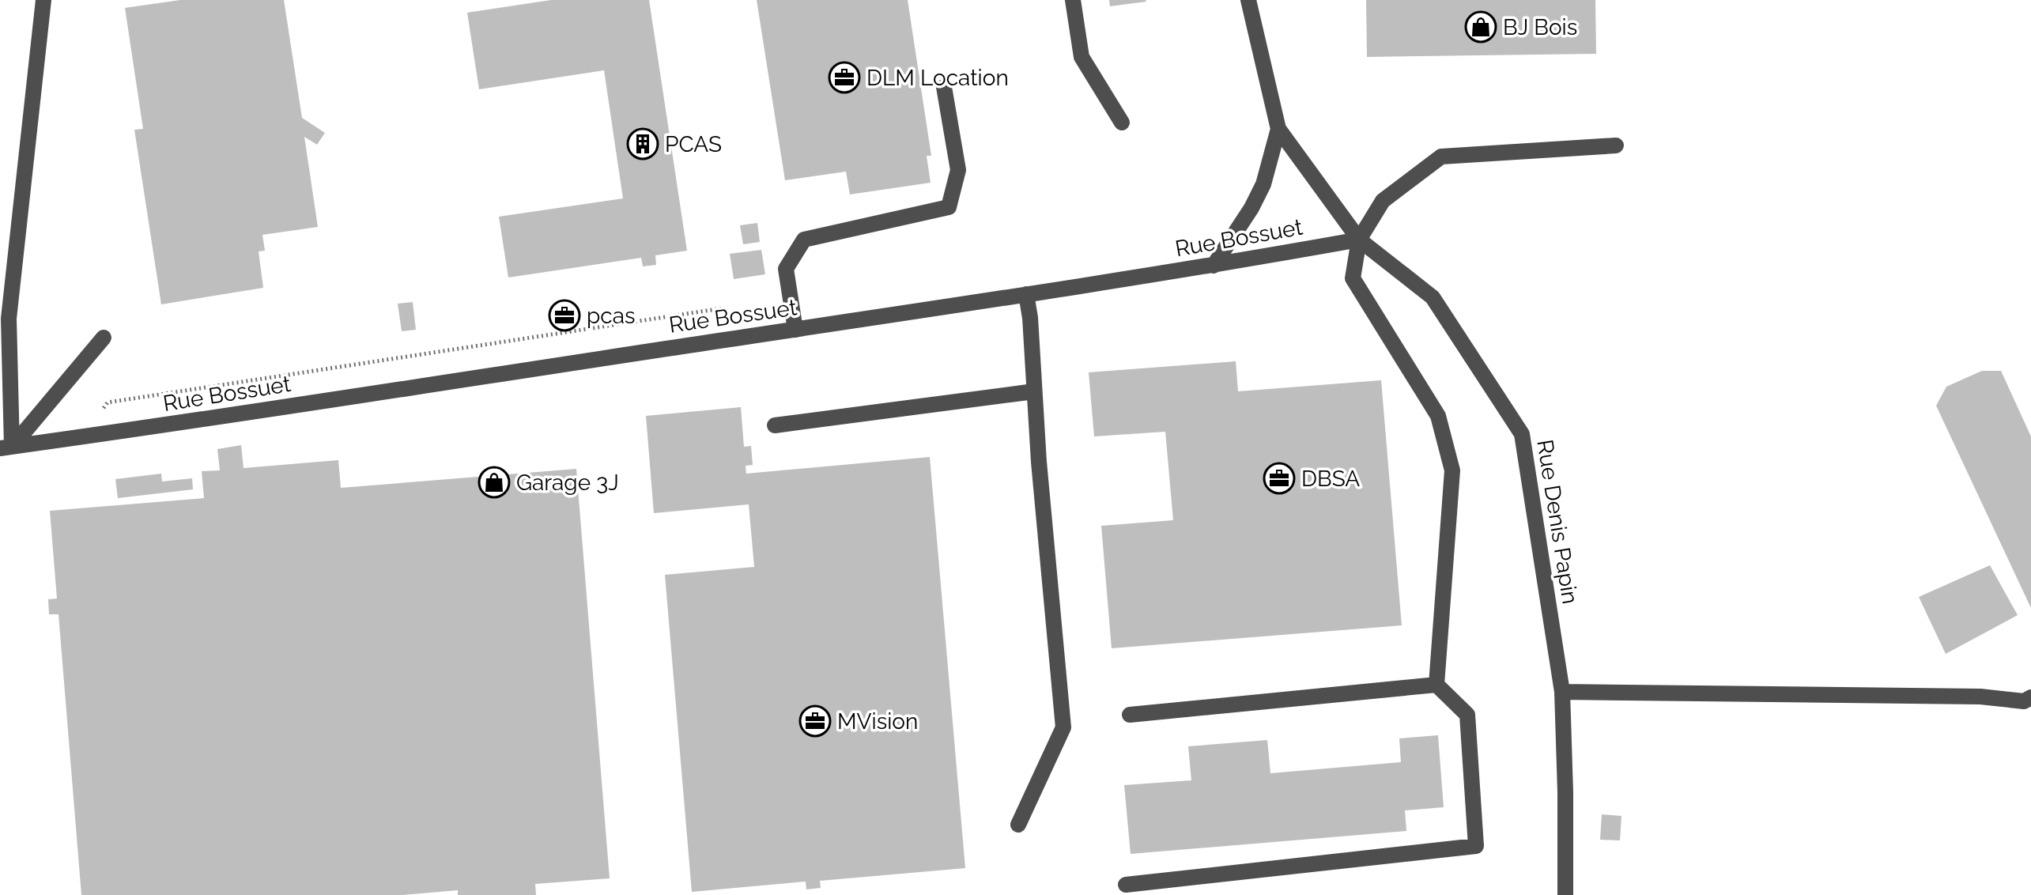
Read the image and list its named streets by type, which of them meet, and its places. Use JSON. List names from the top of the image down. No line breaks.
{"streets":{"street":["Rue Bossuet","Rue Denis Papin"]},"crossings":[["Rue Bossuet","Rue Denis Papin"]],"places":{"shop":["BJ Bois","Garage 3J"],"office":["DLM Location","pcas","DBSA","MVision"],"building":["PCAS"]}}
